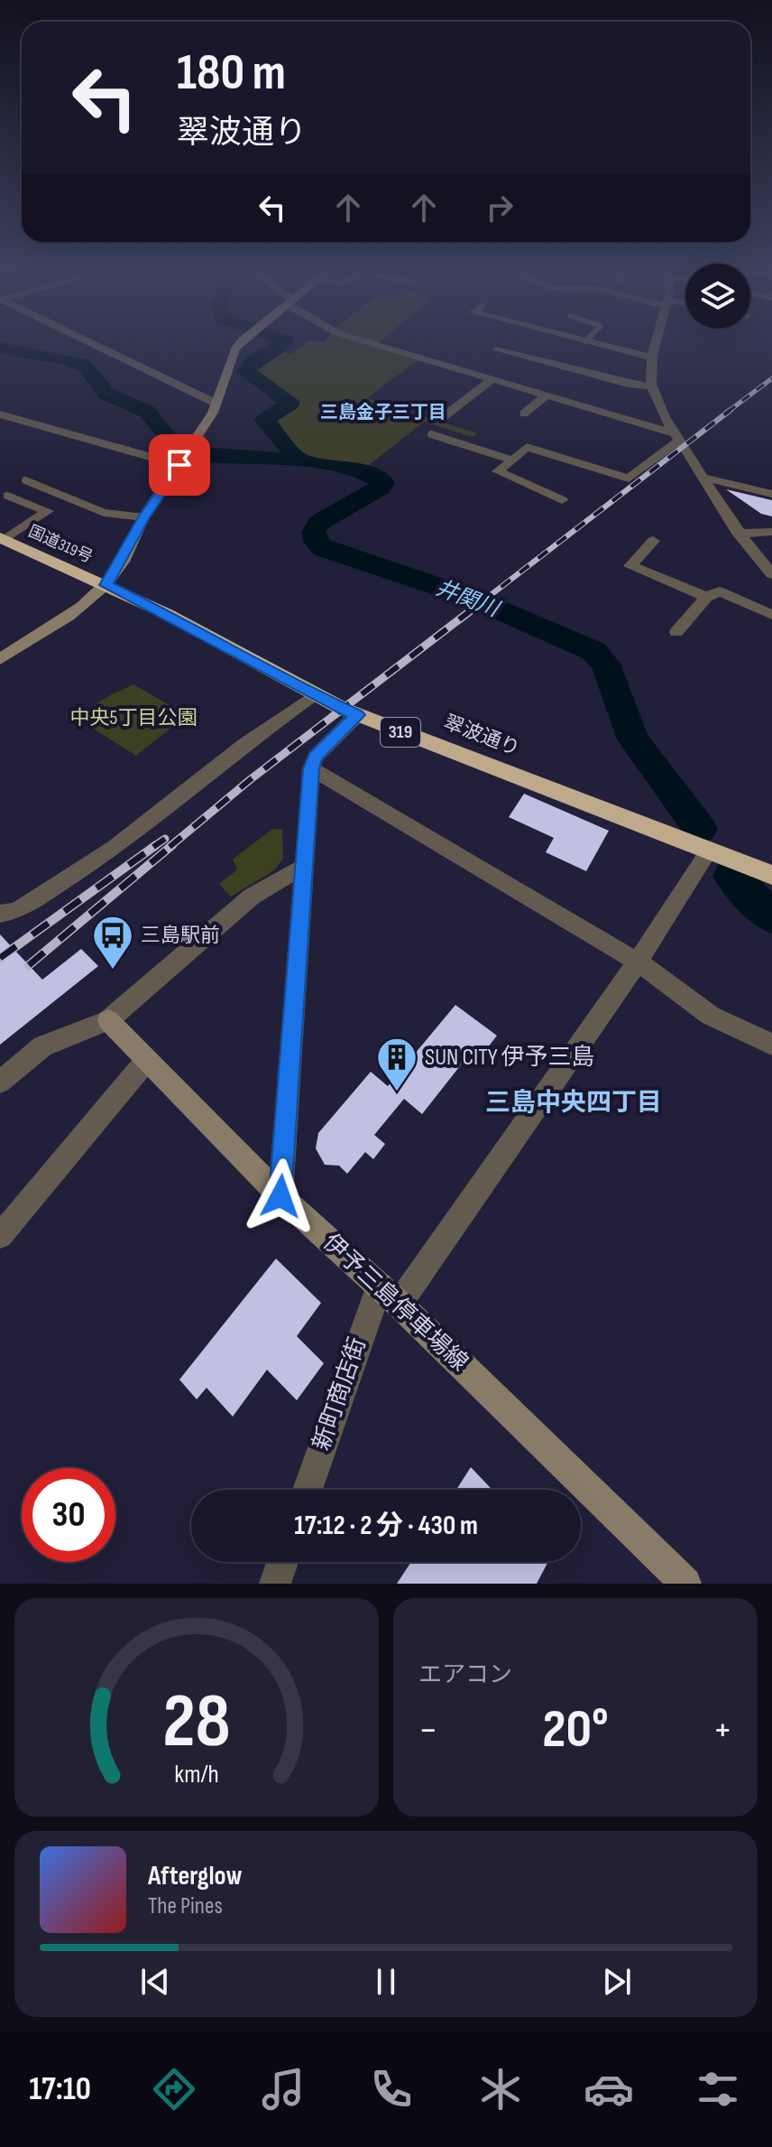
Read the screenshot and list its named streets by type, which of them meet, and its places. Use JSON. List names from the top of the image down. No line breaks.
{"streets":{"highway":["国道319号","319","翠波通り"],"main road":["伊予三島停車場線"],"street":["新町商店街"]},"crossings":[["国道319号","翠波通り"],["翠波通り","新町商店街"],["伊予三島停車場線","新町商店街"]],"districts":["三島金子三丁目","三島中央四丁目"],"water":["井関川"],"parks":["中央5丁目公園"],"places":{"bus stop":["三島駅前"],"building":["SUN CITY 伊予三島"]},"page":{"turn":["180 m","翠波通り"],"limit":"30","trip":"17:12 · 2 分 · 430 m","tile":"エアコン","heat":["−","20°","+"],"song":["Afterglow","The Pines"],"tabs":"17:10","gauge":["28","km/h"]}}
